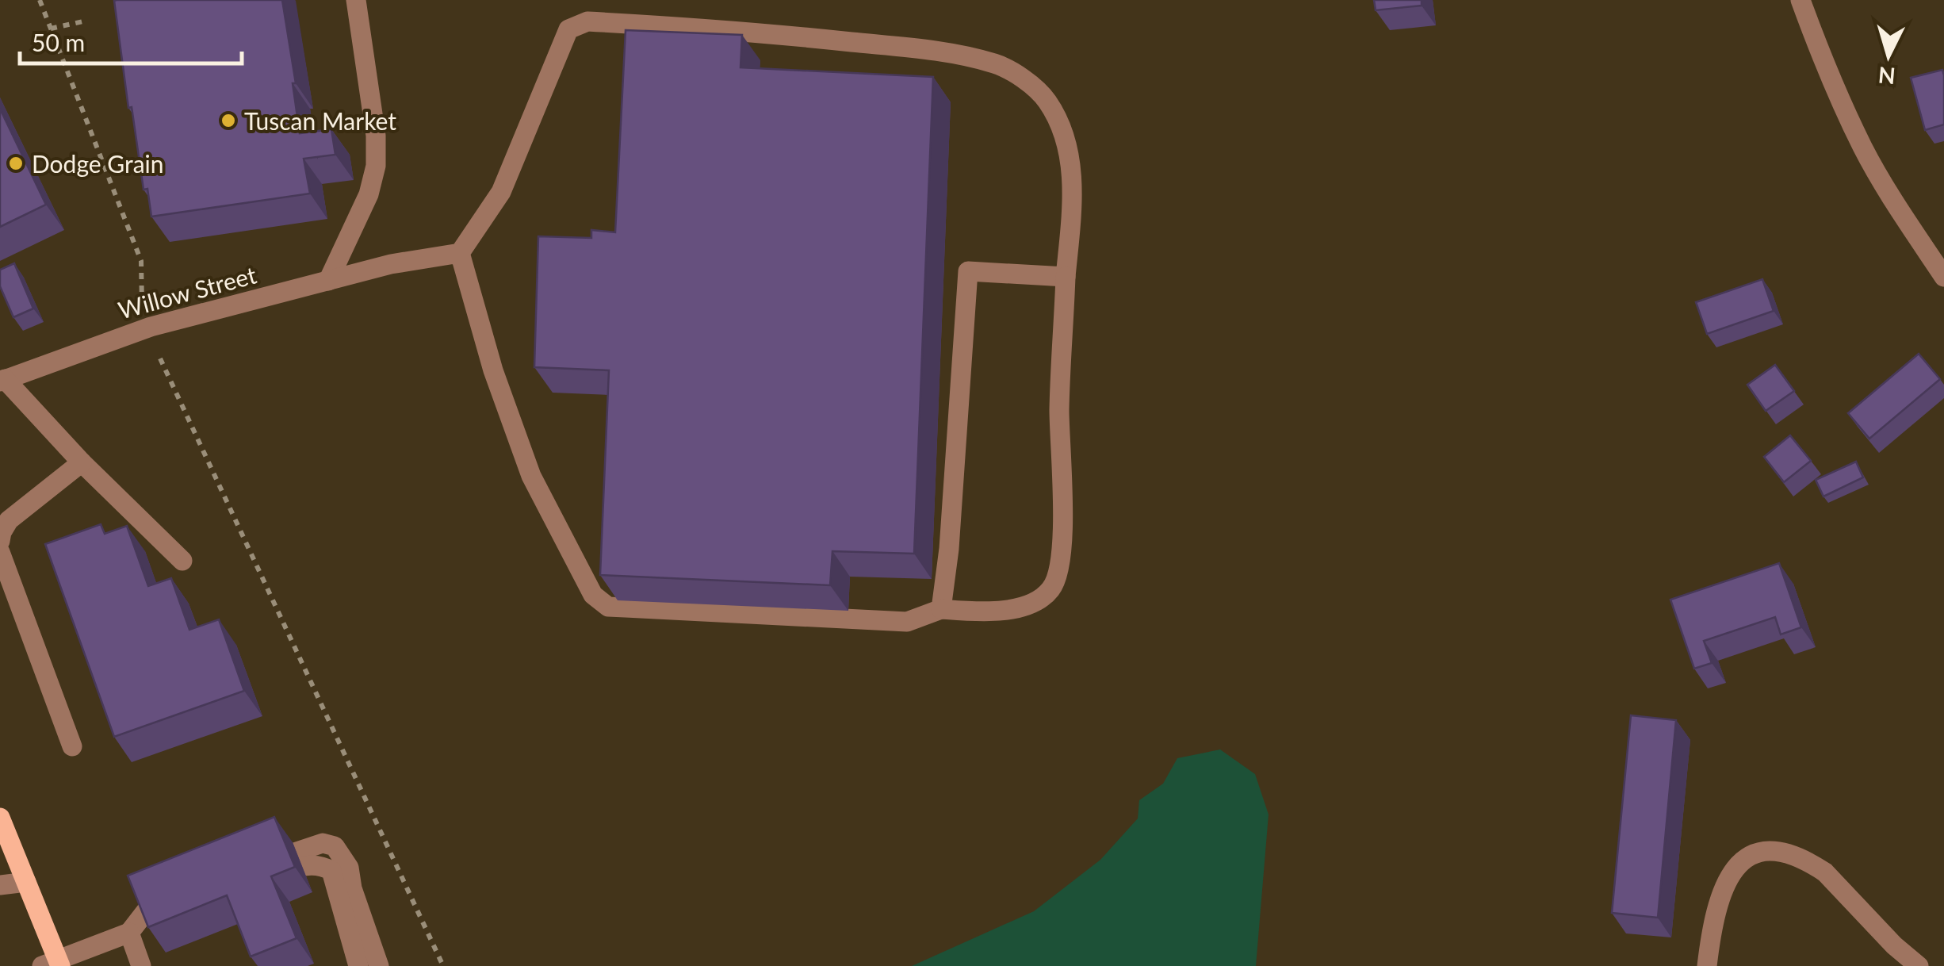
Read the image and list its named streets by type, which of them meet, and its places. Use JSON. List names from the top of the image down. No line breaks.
{"streets":{"street":["Willow Street"]},"places":["Tuscan Market","Dodge Grain"],"scale_bar":"50 m","north":"bottom"}
